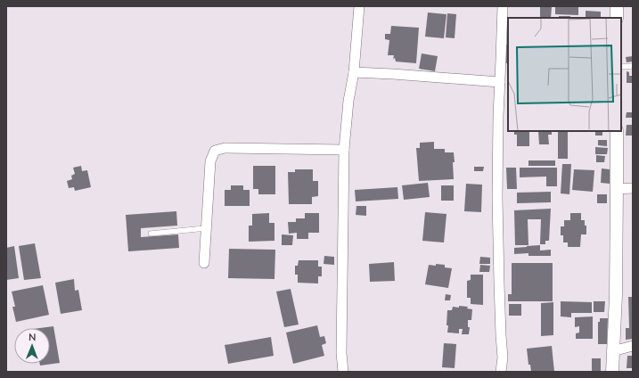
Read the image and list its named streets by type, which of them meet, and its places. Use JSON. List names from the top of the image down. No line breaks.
{"north":"top"}
